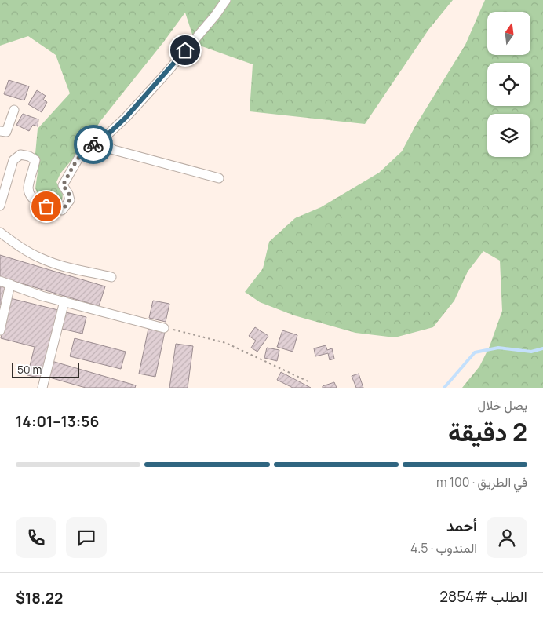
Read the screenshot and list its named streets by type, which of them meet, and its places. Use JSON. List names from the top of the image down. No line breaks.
{"scale_bar":"50 m","north":"top","page":{"scale":"50 m","heading":["2 دقيقة","يصل خلال","13:56–14:01"],"panel":["أحمد","المندوب · 4.5","الطلب #2854","$18.22"],"bar":"في الطريق · 100 m"}}
